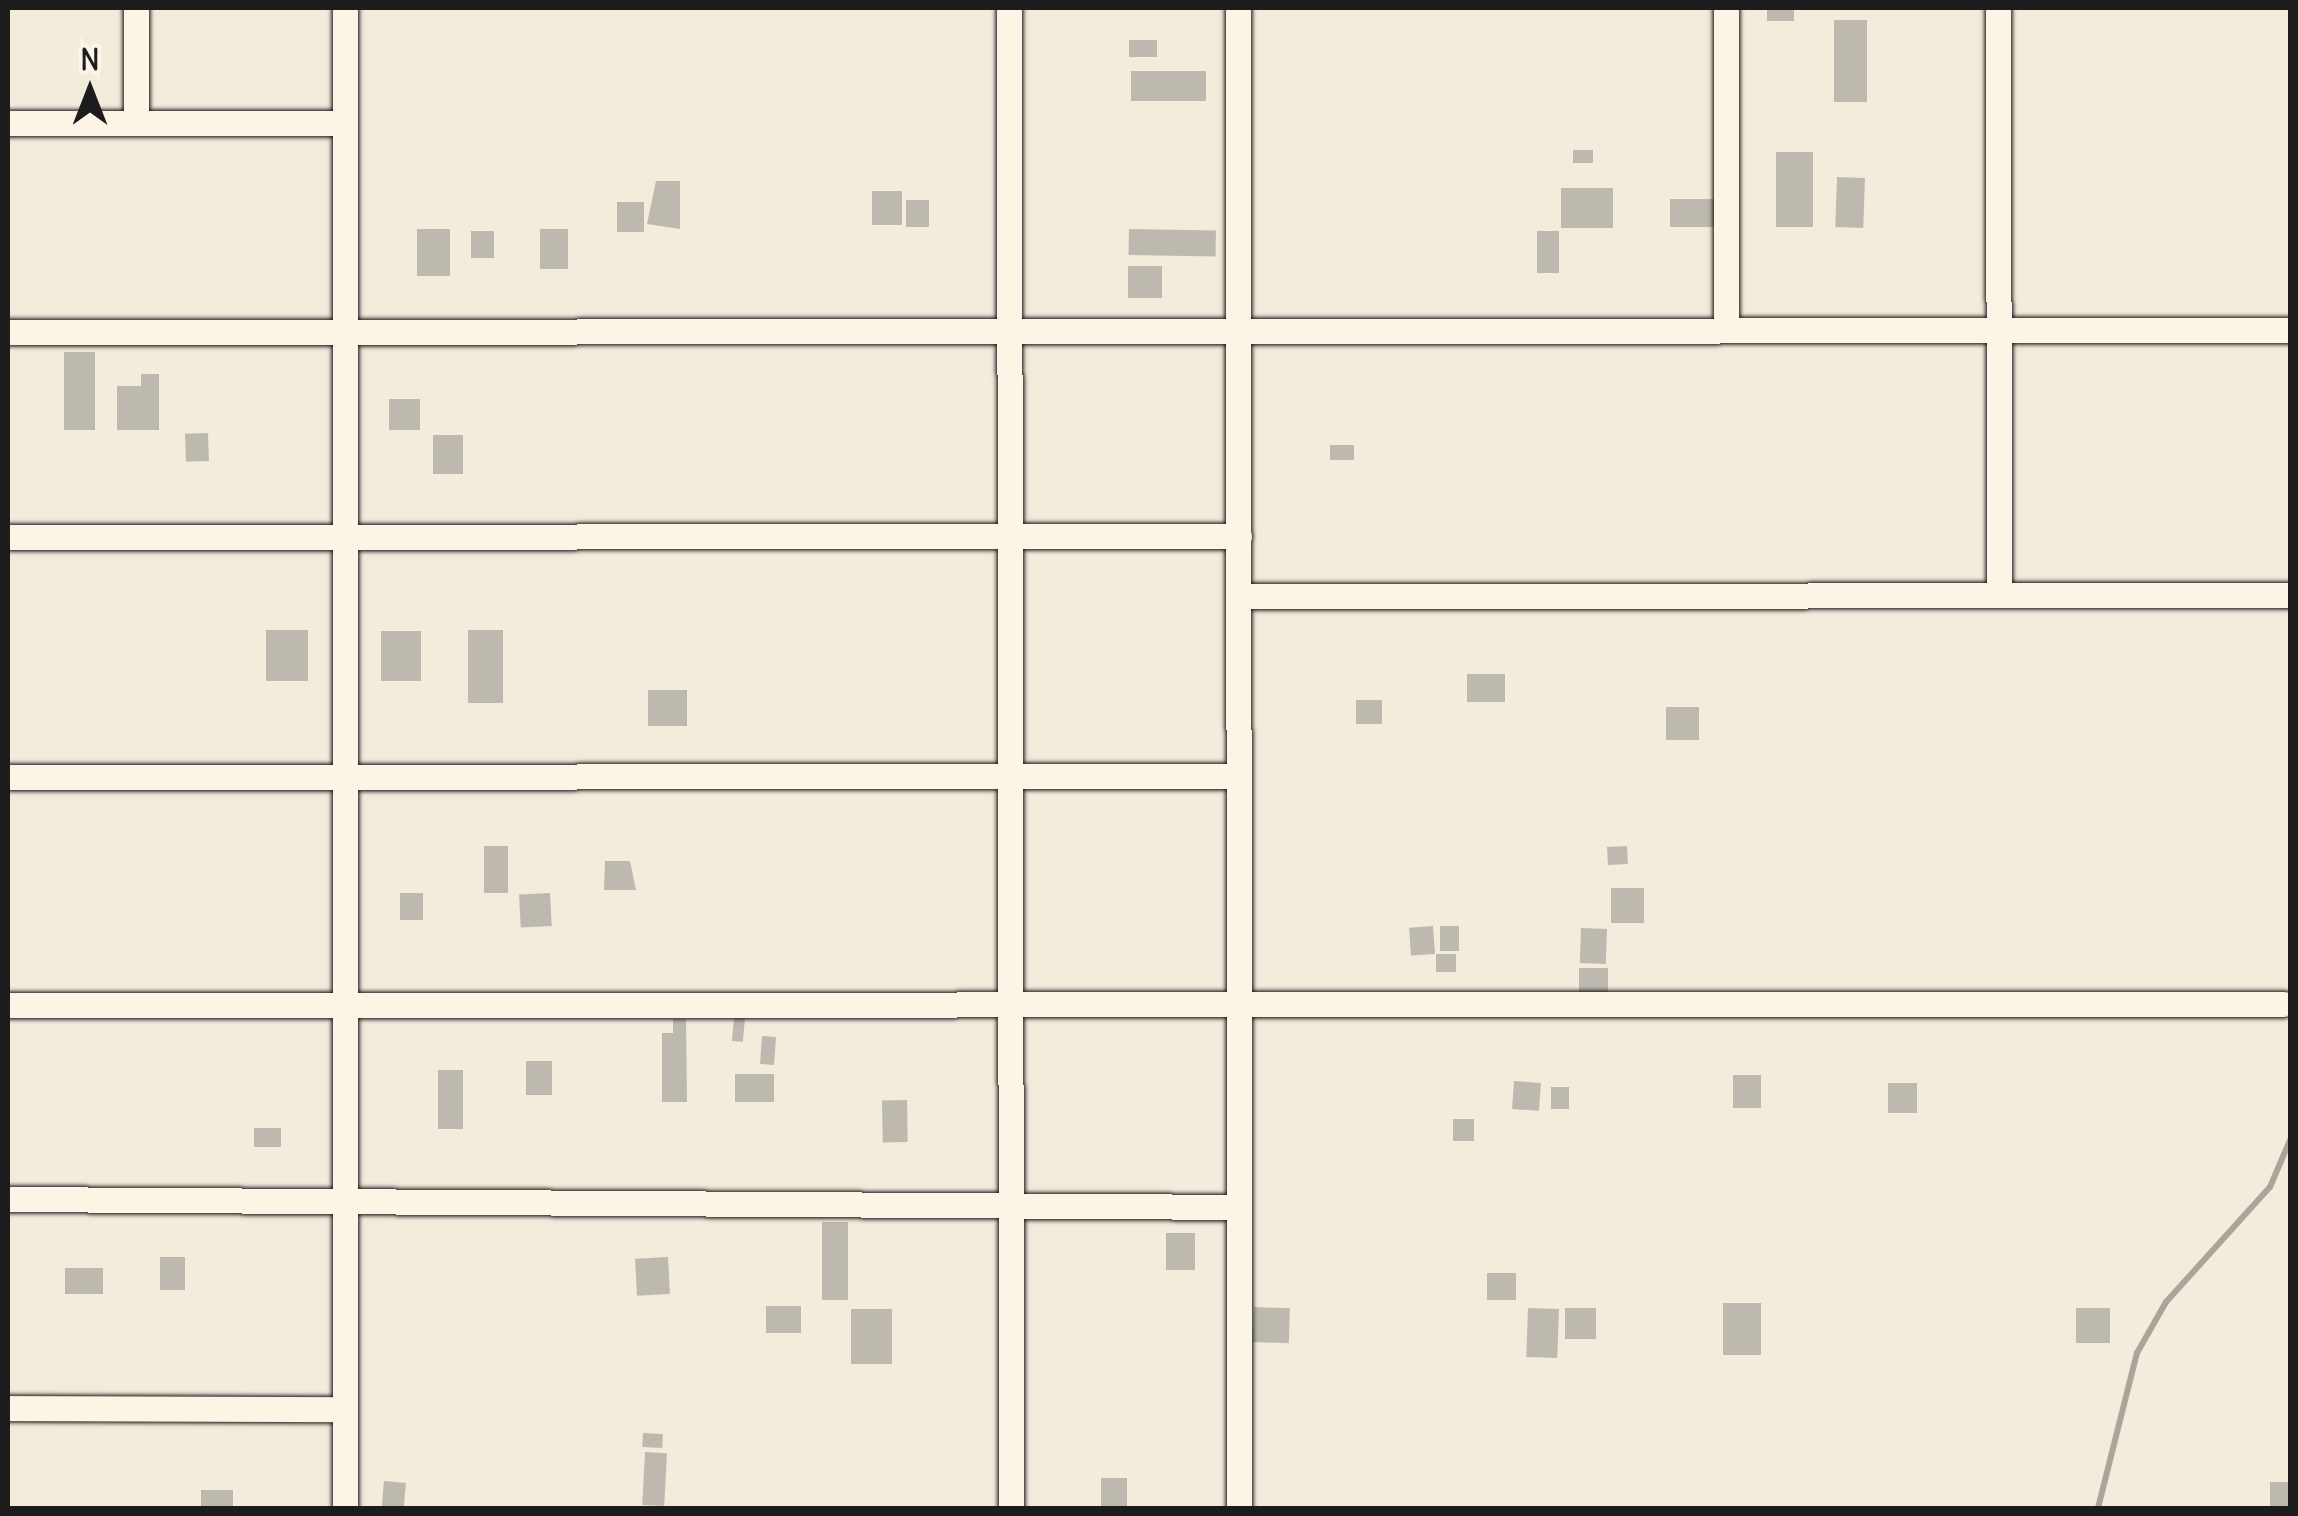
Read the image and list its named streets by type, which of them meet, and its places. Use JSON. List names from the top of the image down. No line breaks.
{"north":"top"}
